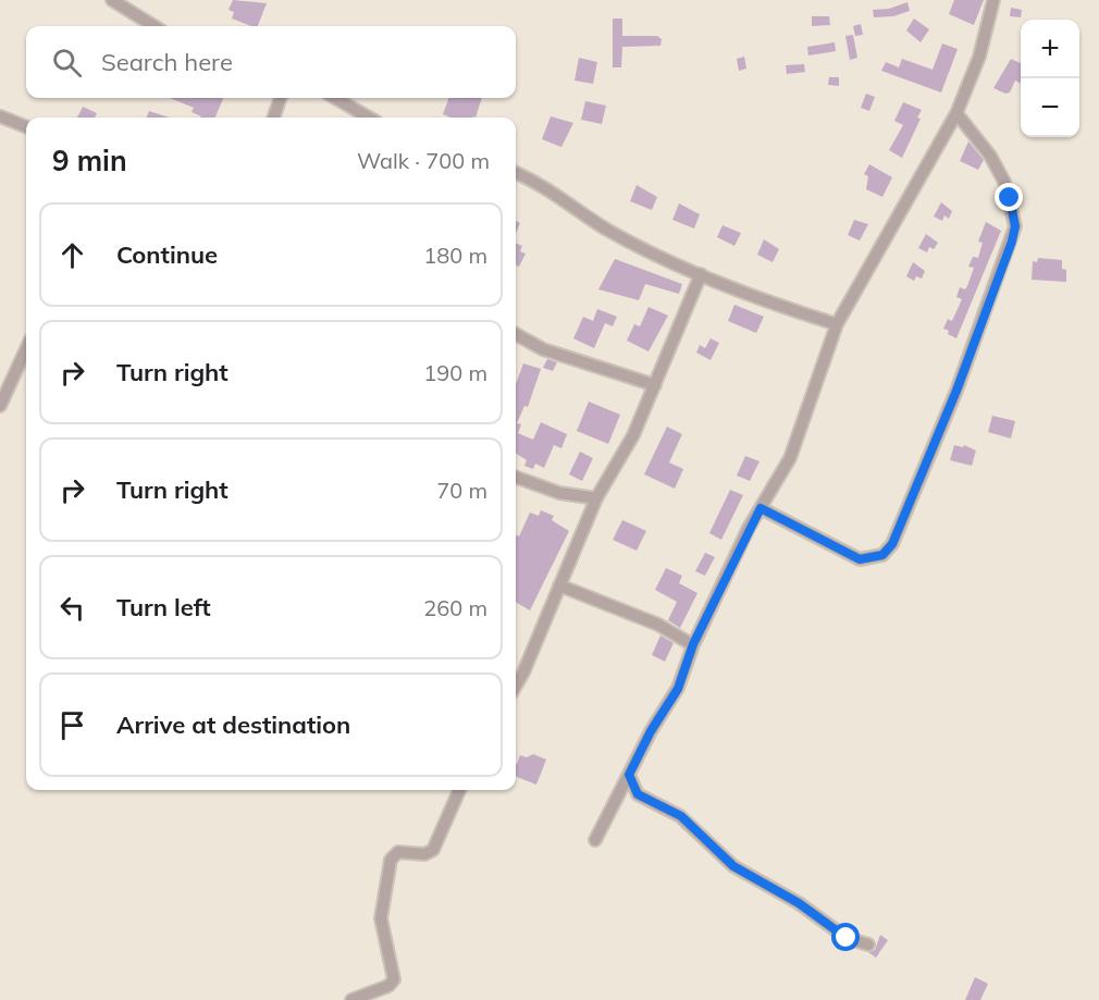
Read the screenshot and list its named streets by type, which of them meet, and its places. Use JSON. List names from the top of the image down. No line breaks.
{"page":{"map_buttons":["+","−"],"search":"Search here","heading":["9 min","Walk · 700 m"],"list":[["Continue","180 m"],["Turn right","190 m"],["Turn right","70 m"],["Turn left","260 m"],"Arrive at destination"]}}
